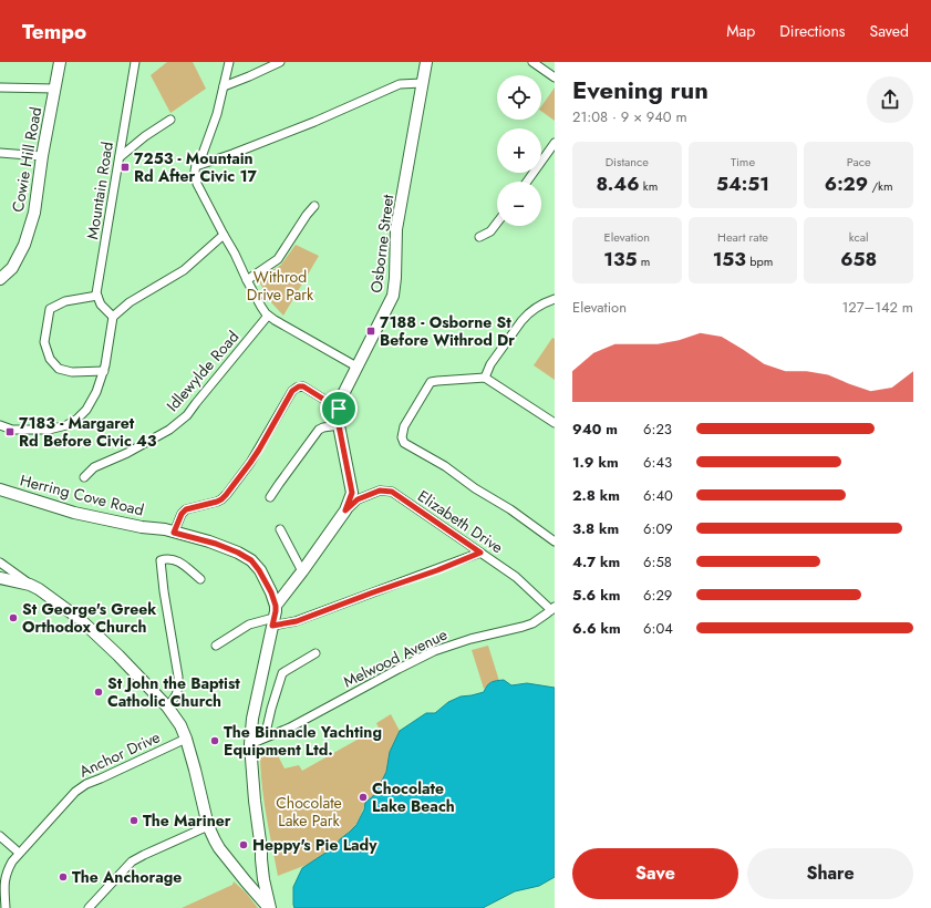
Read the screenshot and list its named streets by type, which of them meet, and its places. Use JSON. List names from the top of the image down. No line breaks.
{"streets":{"main road":["Cowie Hill Road","Osborne Street","Herring Cove Road"],"street":["Mountain Road","Idlewylde Road","Elizabeth Drive","Melwood Avenue","Anchor Drive"]},"crossings":[["Osborne Street","Herring Cove Road"],["Osborne Street","Elizabeth Drive"],["Elizabeth Drive","Melwood Avenue"]],"parks":["Withrod Drive Park","Chocolate Lake Park"],"places":{"transit":["7253 - Mountain Rd After Civic 17","7188 - Osborne St Before Withrod Dr","7183 - Margaret Rd Before Civic 43"],"other":["St George's Greek Orthodox Church","St John the Baptist Catholic Church","The Binnacle Yachting Equipment Ltd.","Chocolate Lake Beach","The Mariner","Heppy's Pie Lady","The Anchorage"]},"page":{"header":"Tempo","nav":["Map","Directions","Saved"],"heading":["Evening run","21:08 · 9 × 940 m"],"map_buttons":["+","−"],"stats":[["Distance","8.46 km"],["Time","54:51"],["Pace","6:29 /km"],["Elevation","135 m"],["Heart rate","153 bpm"],["kcal","658"]],"chart":["Elevation","127–142 m"],"list":[{"name":"940 m","note":"6:23"},{"name":"1.9 km","note":"6:43"},{"name":"2.8 km","note":"6:40"},{"name":"3.8 km","note":"6:09"},{"name":"4.7 km","note":"6:58"},{"name":"5.6 km","note":"6:29"},{"name":"6.6 km","note":"6:04"}],"buttons":["Save","Share"]}}
